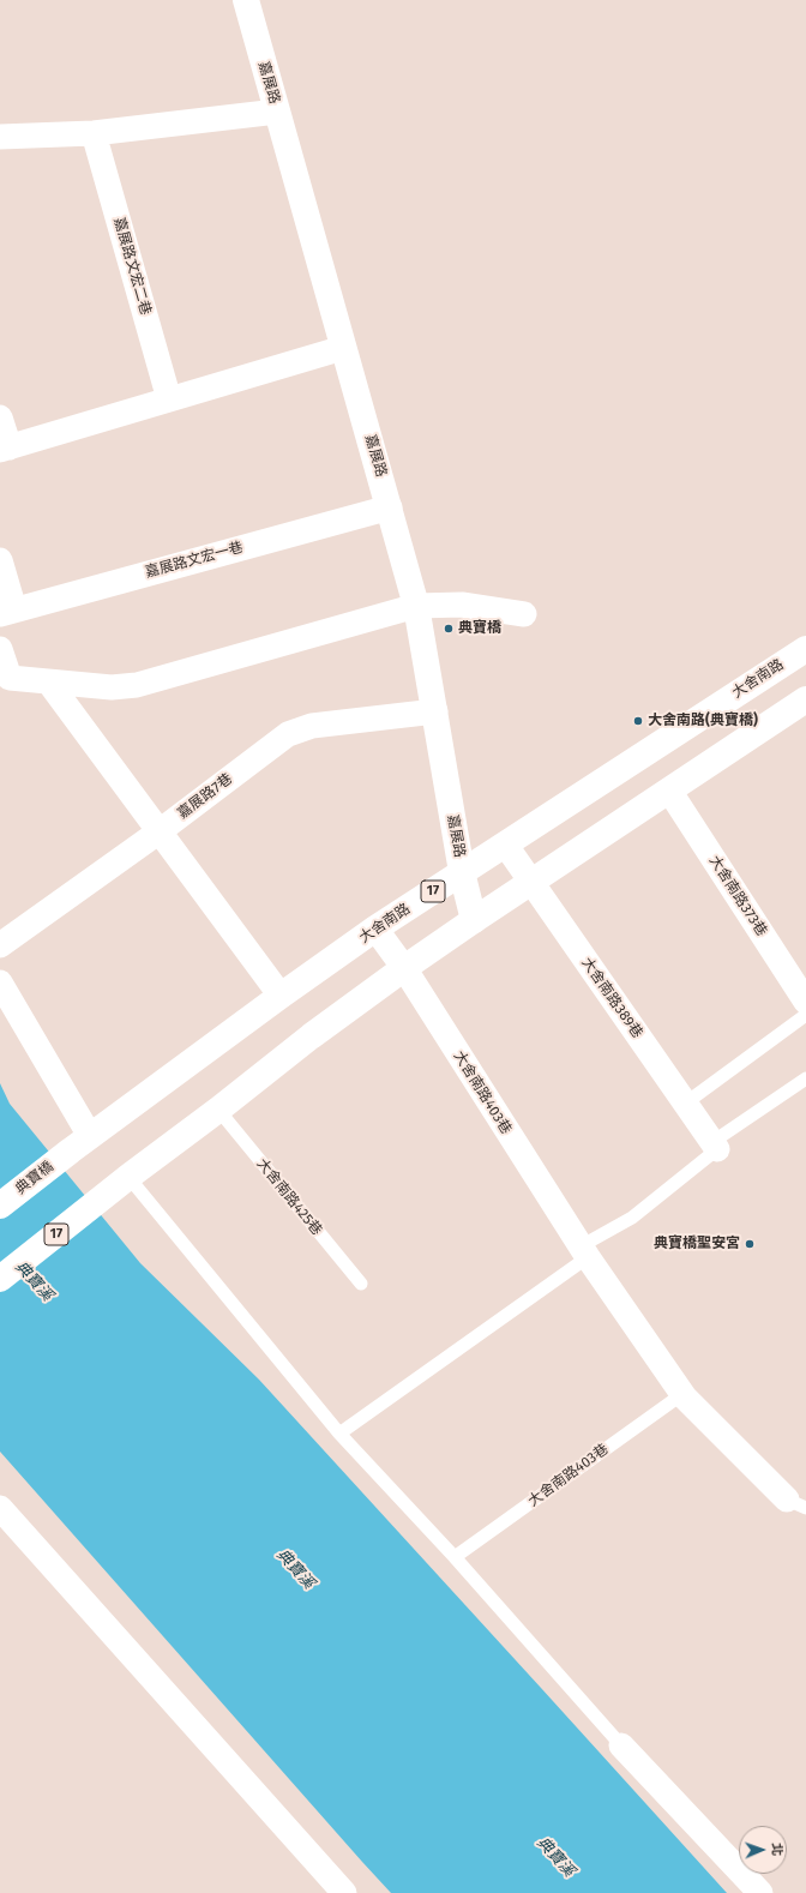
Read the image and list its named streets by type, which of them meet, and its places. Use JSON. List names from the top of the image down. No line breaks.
{"streets":{"main road":["嘉展路","大舍南路","17","典寶橋"],"street":["嘉展路文宏二巷","嘉展路文宏一巷","嘉展路7巷","大舍南路373巷","大舍南路389巷","大舍南路403巷"],"lane":["大舍南路425巷"]},"crossings":[["嘉展路","嘉展路文宏一巷"],["嘉展路","大舍南路"],["嘉展路","嘉展路7巷"],["嘉展路","17"],["大舍南路","大舍南路389巷"],["大舍南路","大舍南路403巷"],["大舍南路","典寶橋"],["17","大舍南路373巷"],["17","大舍南路389巷"],["17","大舍南路403巷"],["17","大舍南路425巷"]],"water":["典寶溪"],"places":["典寶橋","大舍南路(典寶橋)","典寶橋聖安宮"],"north":"right"}
